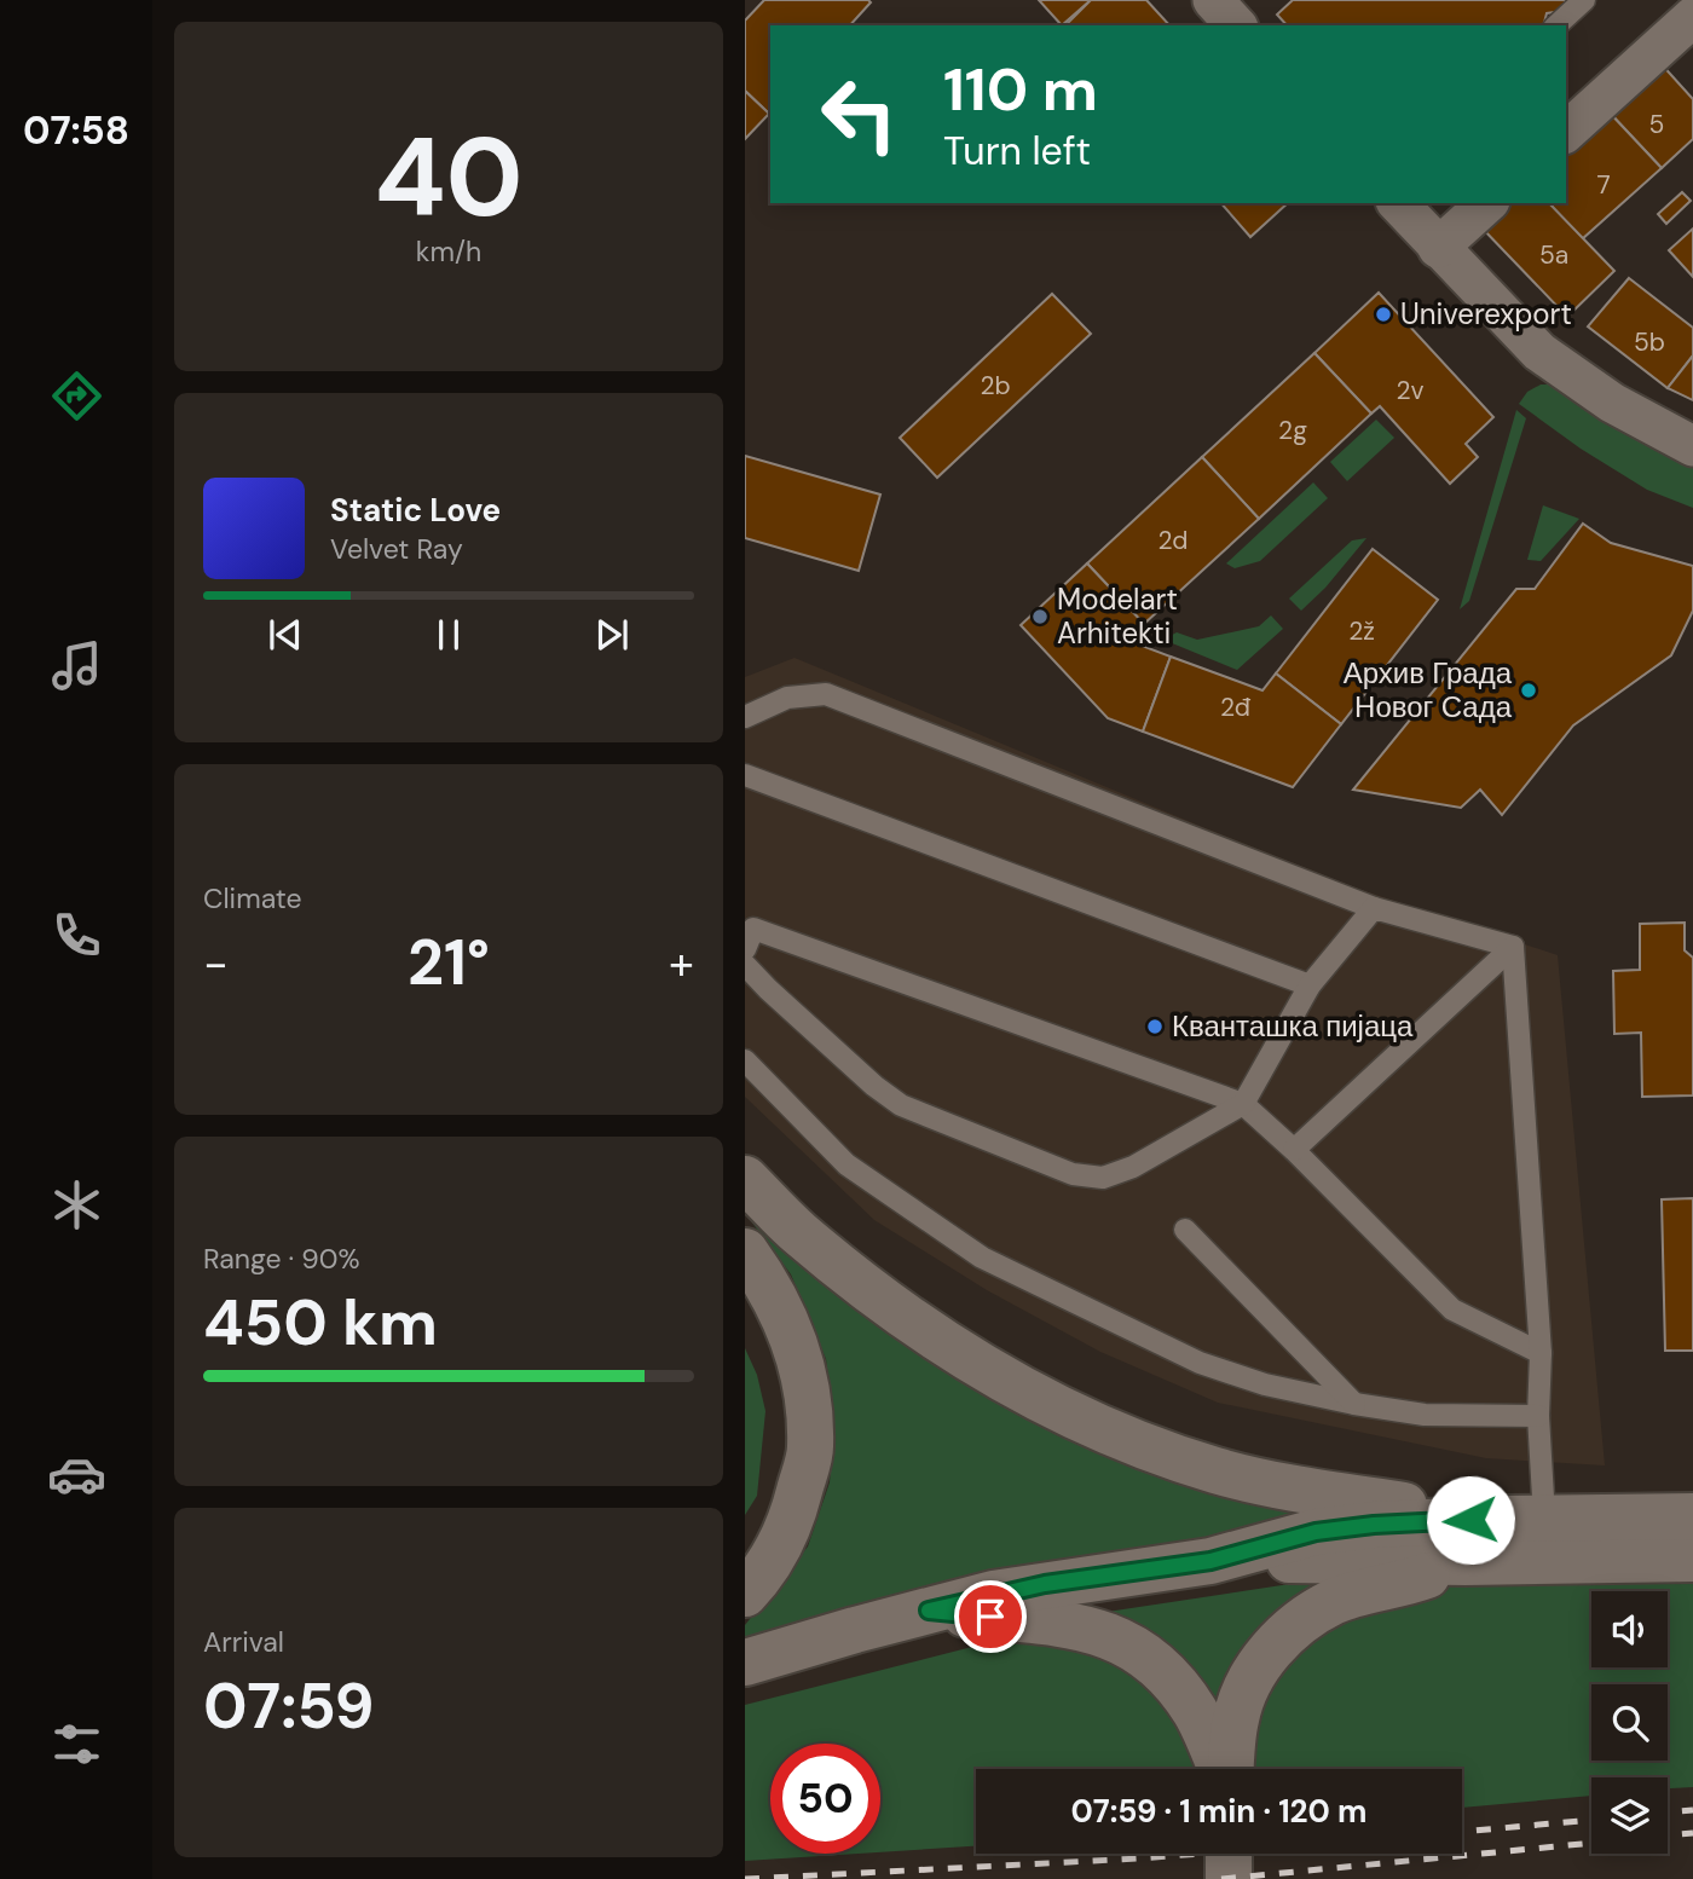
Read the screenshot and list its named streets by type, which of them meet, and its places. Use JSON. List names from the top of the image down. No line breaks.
{"places":["Univerexport","Modelart Arhitekti","Архив Града Новог Сада","Кванташка пијаца"],"house_numbers":["5","7","5a","5b","2b","2v","2g","2d","2ž","2đ"],"page":{"tabs":"07:58","tile":[["40","km/h"],"Climate",["Range · 90%","450 km"],["Arrival","07:59"]],"turn":["110 m","Turn left"],"song":["Static Love","Velvet Ray"],"heat":["−","21°","+"],"limit":"50","trip":"07:59 · 1 min · 120 m"}}
